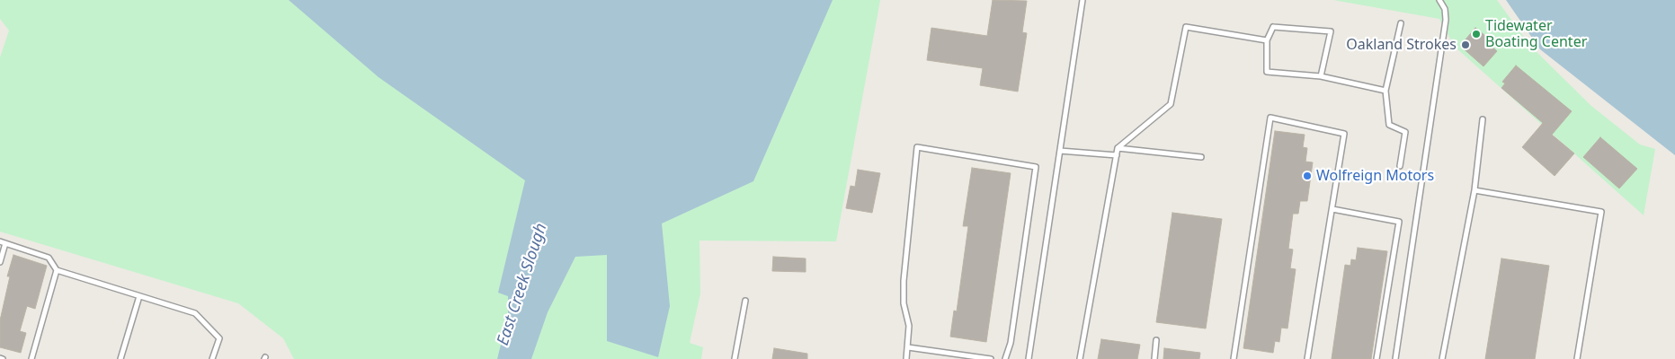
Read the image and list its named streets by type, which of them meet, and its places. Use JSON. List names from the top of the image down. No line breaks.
{"water":["East Creek Slough"],"places":["Tidewater Boating Center","Oakland Strokes","Wolfreign Motors"]}
